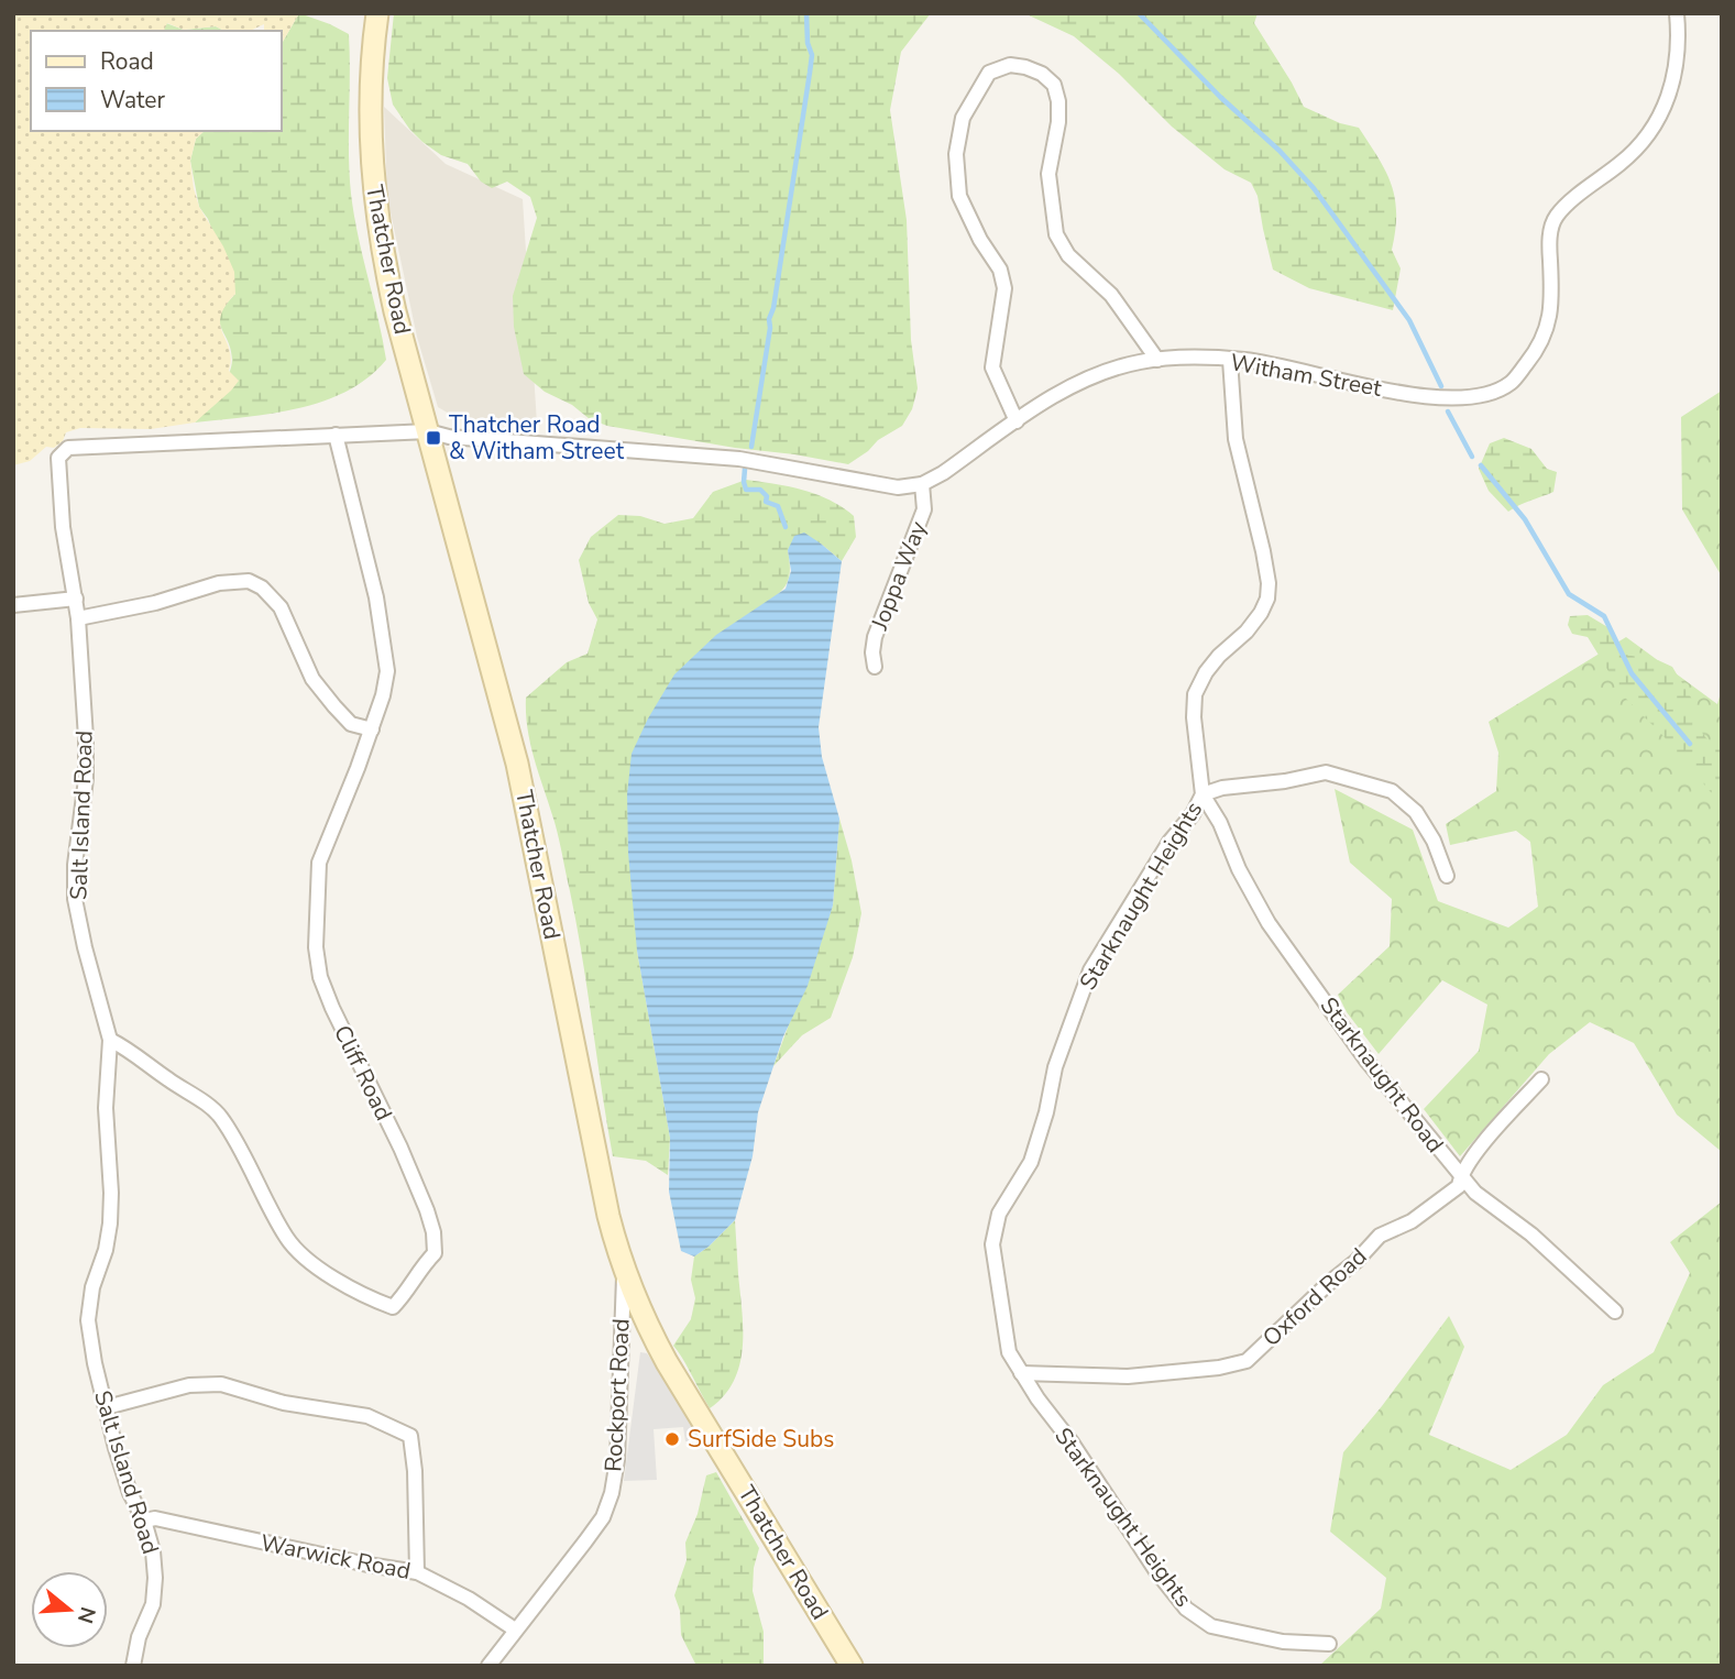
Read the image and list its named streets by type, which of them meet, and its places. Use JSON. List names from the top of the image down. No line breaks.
{"streets":{"main road":["Thatcher Road"],"street":["Witham Street","Joppa Way","Salt Island Road","Starknaught Heights","Cliff Road","Starknaught Road","Oxford Road","Rockport Road","Warwick Road"]},"crossings":[["Thatcher Road","Witham Street"],["Thatcher Road","Salt Island Road"],["Thatcher Road","Rockport Road"],["Witham Street","Joppa Way"],["Witham Street","Salt Island Road"],["Witham Street","Starknaught Heights"],["Salt Island Road","Cliff Road"],["Salt Island Road","Warwick Road"],["Starknaught Heights","Starknaught Road"],["Starknaught Heights","Oxford Road"],["Starknaught Road","Oxford Road"],["Rockport Road","Warwick Road"]],"places":{"transit":["Thatcher Road & Witham Street"],"other":["SurfSide Subs"]},"legend":["Road","Water"],"north":"right"}
